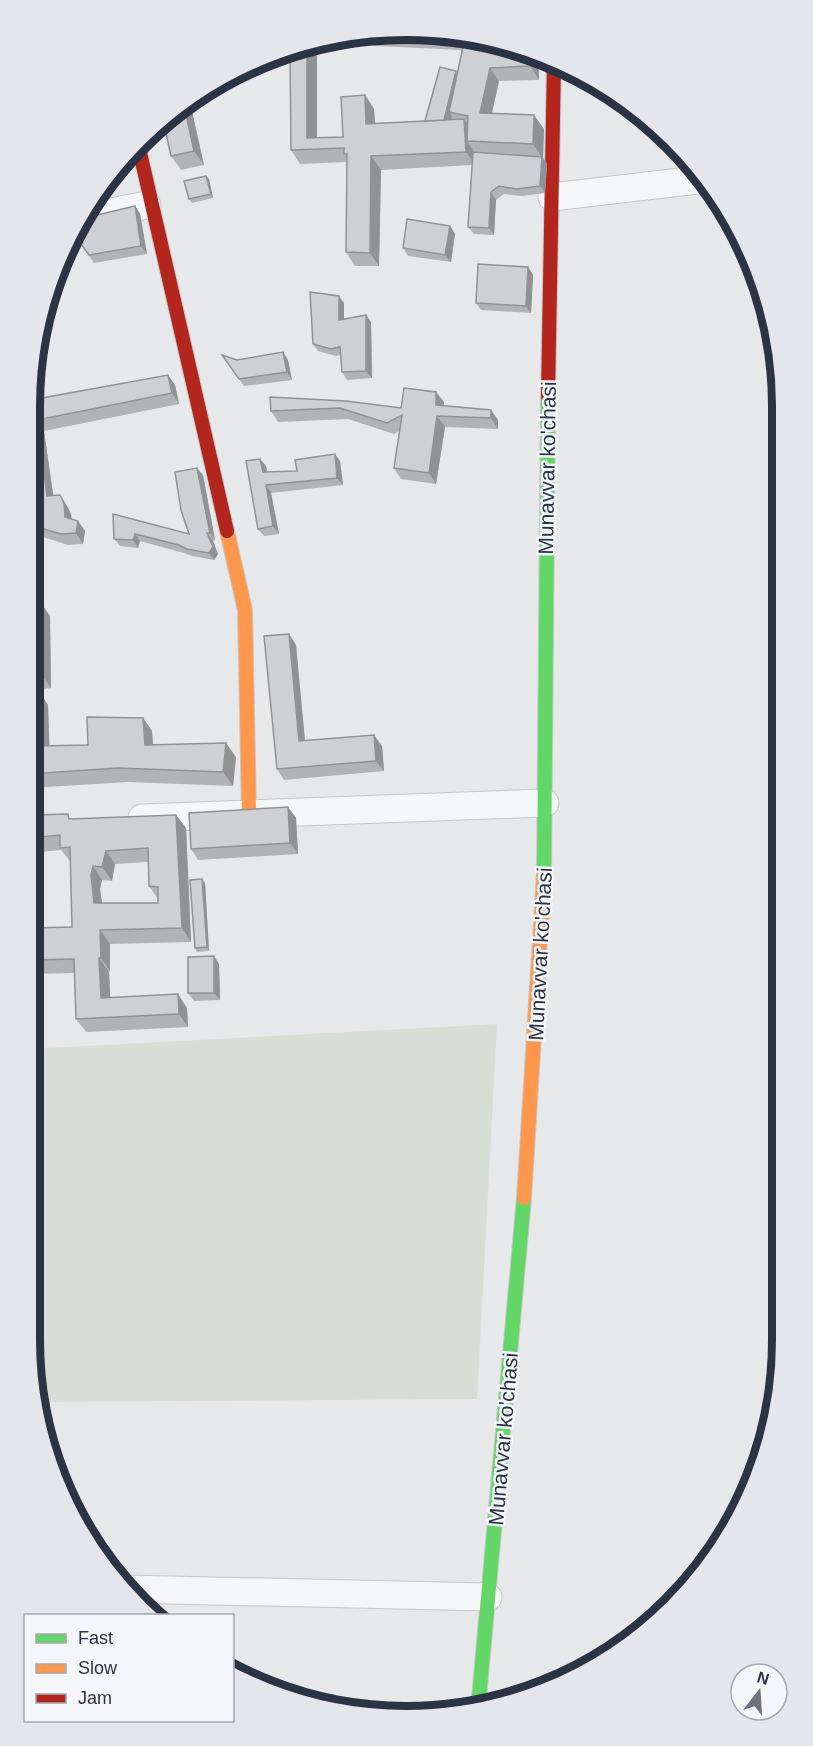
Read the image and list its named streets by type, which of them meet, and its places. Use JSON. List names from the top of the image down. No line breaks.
{"streets":{"street":["Munavvar ko'chasi"]},"legend":["Fast","Slow","Jam"],"north":"top"}
